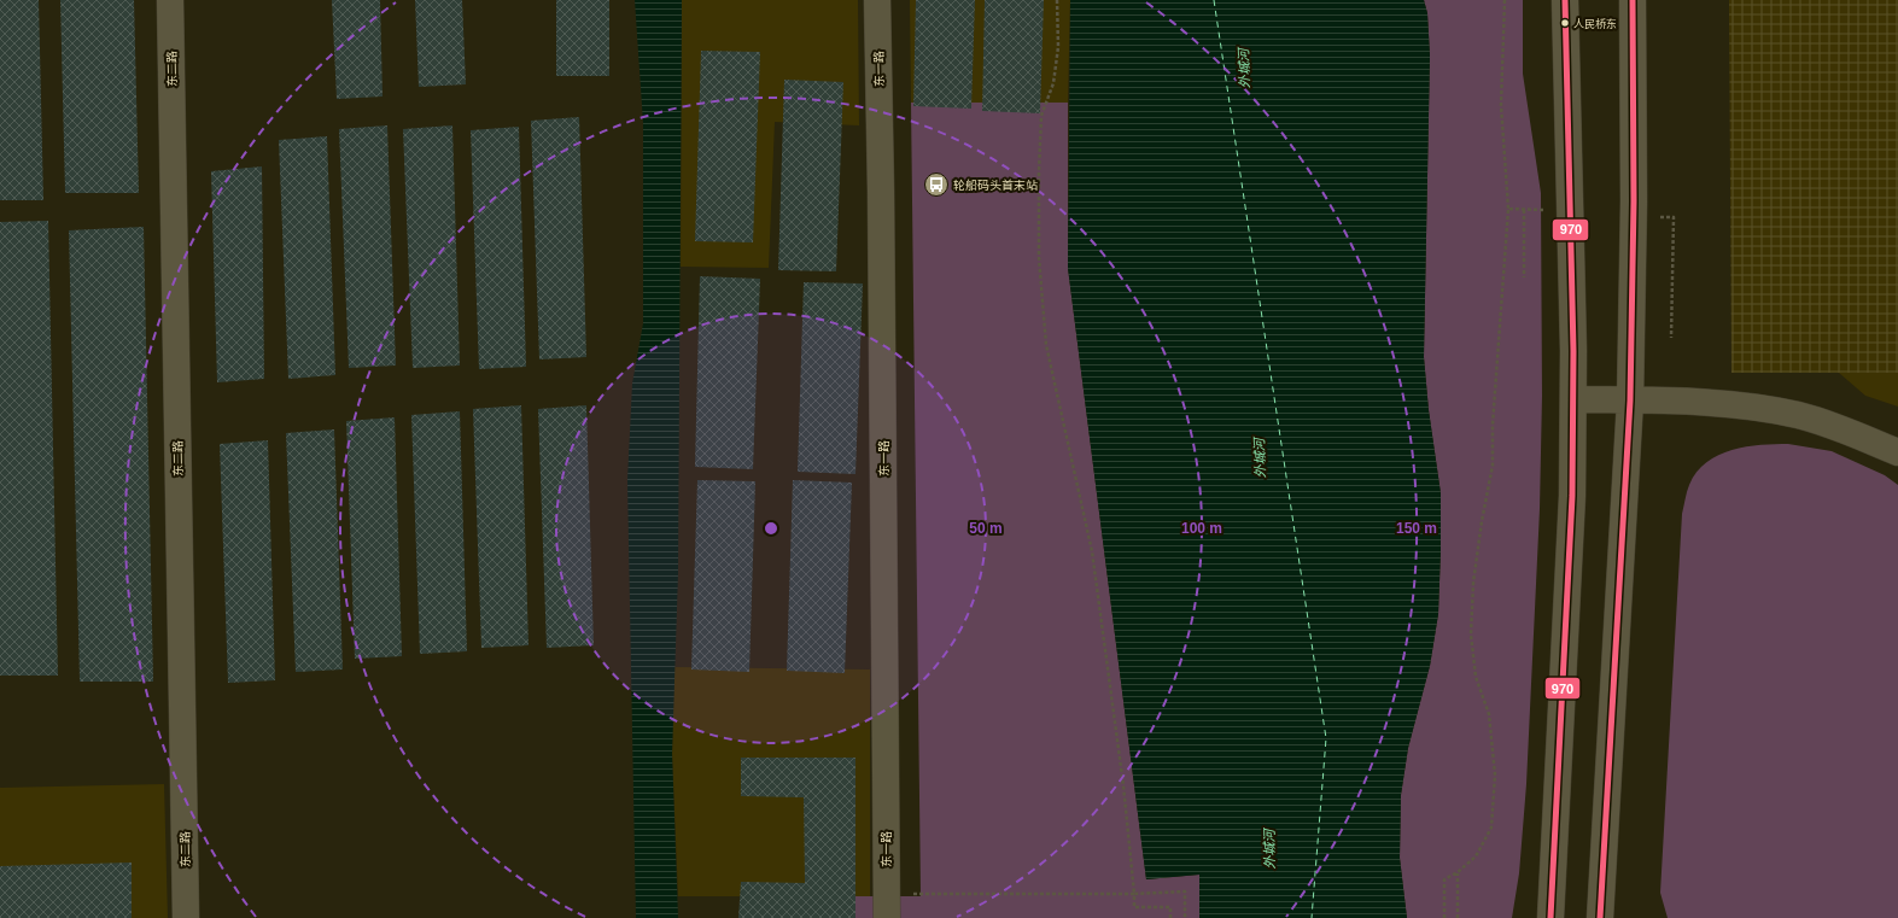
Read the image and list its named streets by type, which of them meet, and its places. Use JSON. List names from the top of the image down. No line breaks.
{"streets":{"main road":["东二路","东一路"]},"water":["外城河"],"places":{"other":["人民桥东"],"bus stop":["轮船码头首末站"]},"lines":["transit line 970"],"rings":["50 m","100 m","150 m"]}
